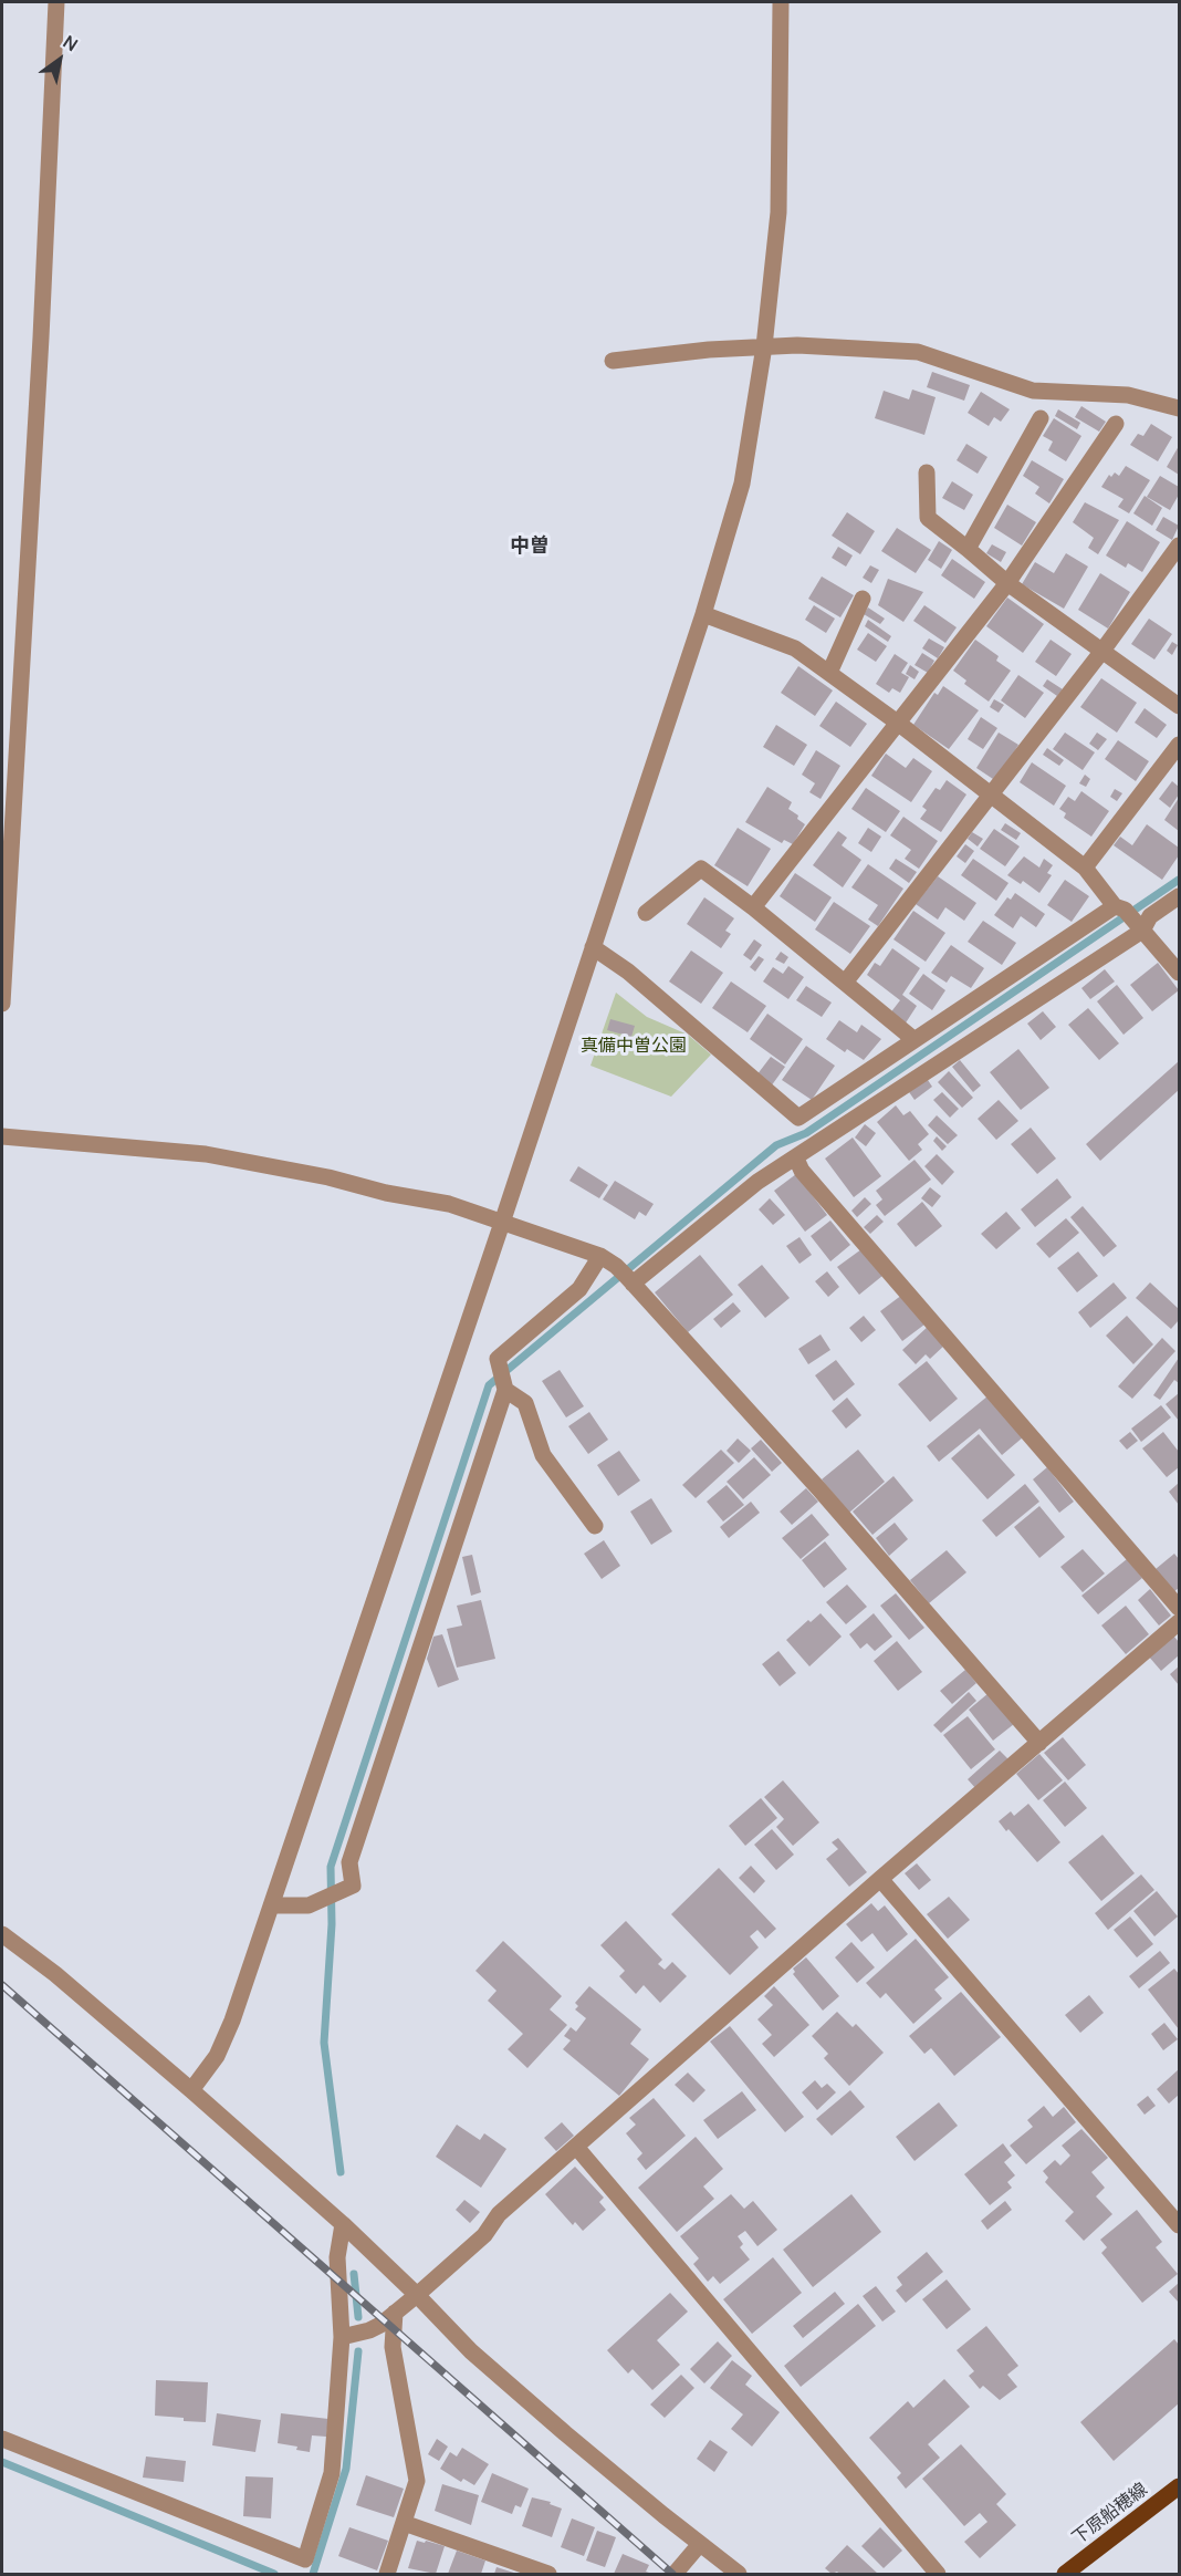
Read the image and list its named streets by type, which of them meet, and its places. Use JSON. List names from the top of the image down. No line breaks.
{"streets":{"main road":["下原船穂線"]},"districts":["中曽"],"parks":["真備中曽公園"],"north":"top right"}
